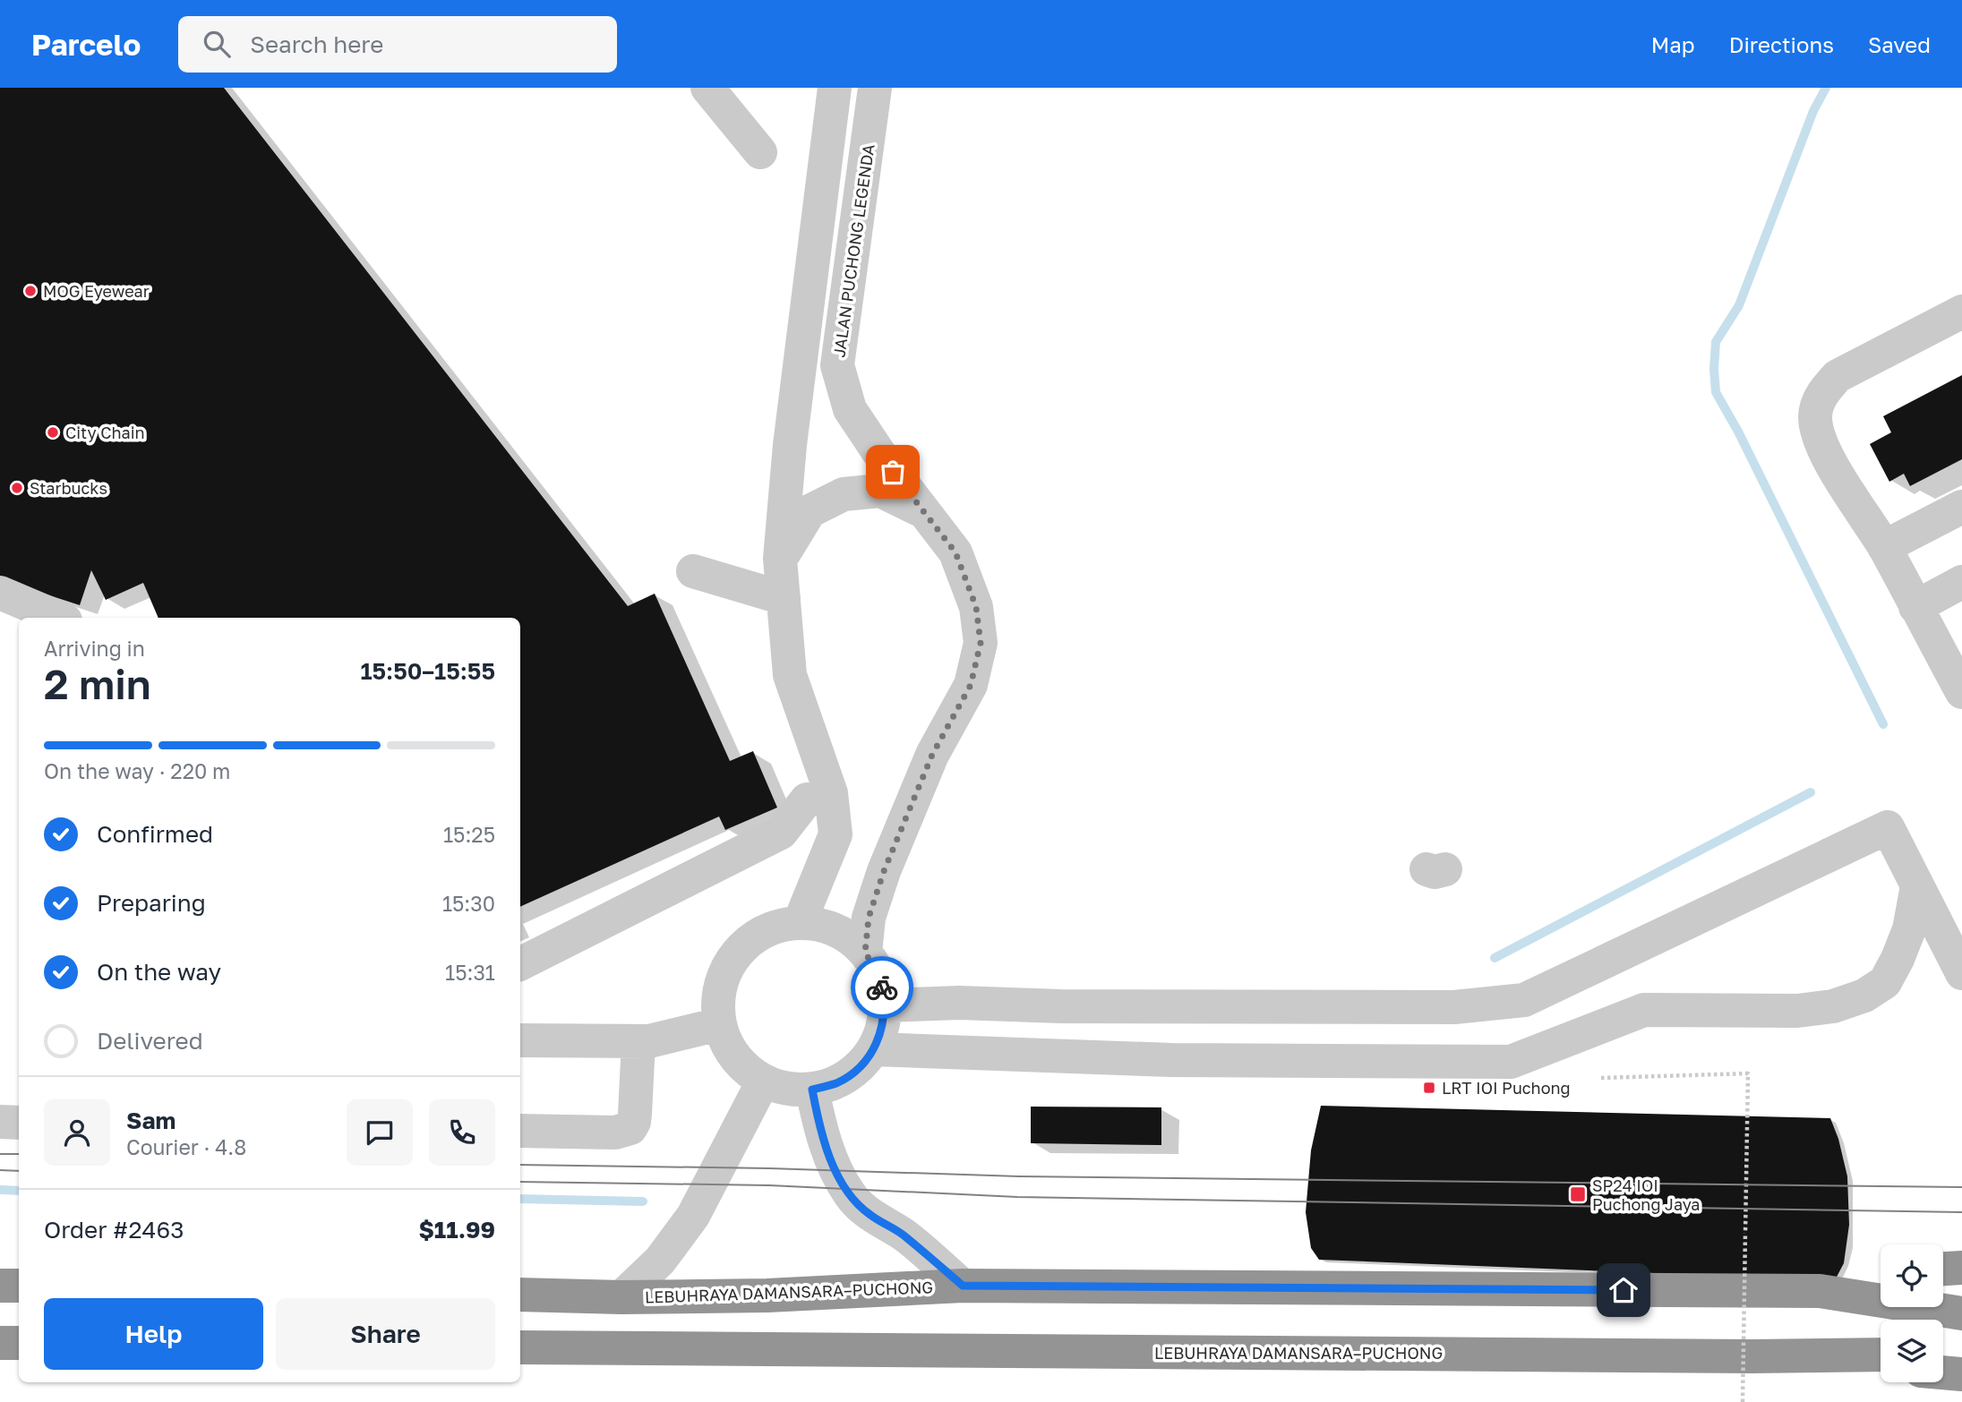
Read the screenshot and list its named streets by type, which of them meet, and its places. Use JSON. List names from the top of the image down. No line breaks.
{"streets":{"highway":["LEBUHRAYA DAMANSARA–PUCHONG"],"street":["JALAN PUCHONG LEGENDA"]},"places":{"other":["MOG Eyewear","City Chain","Starbucks"],"transit":["LRT IOI Puchong","SP24 IOI Puchong Jaya"]},"page":{"header":"Parcelo","search":"Search here","nav":["Map","Directions","Saved"],"heading":["2 min","Arriving in","15:50–15:55"],"panel":["Sam","Courier · 4.8","Order #2463","$11.99"],"bar":"On the way · 220 m","list":[["Confirmed","15:25"],["Preparing","15:30"],["On the way","15:31"],"Delivered"],"buttons":["Help","Share"]}}
